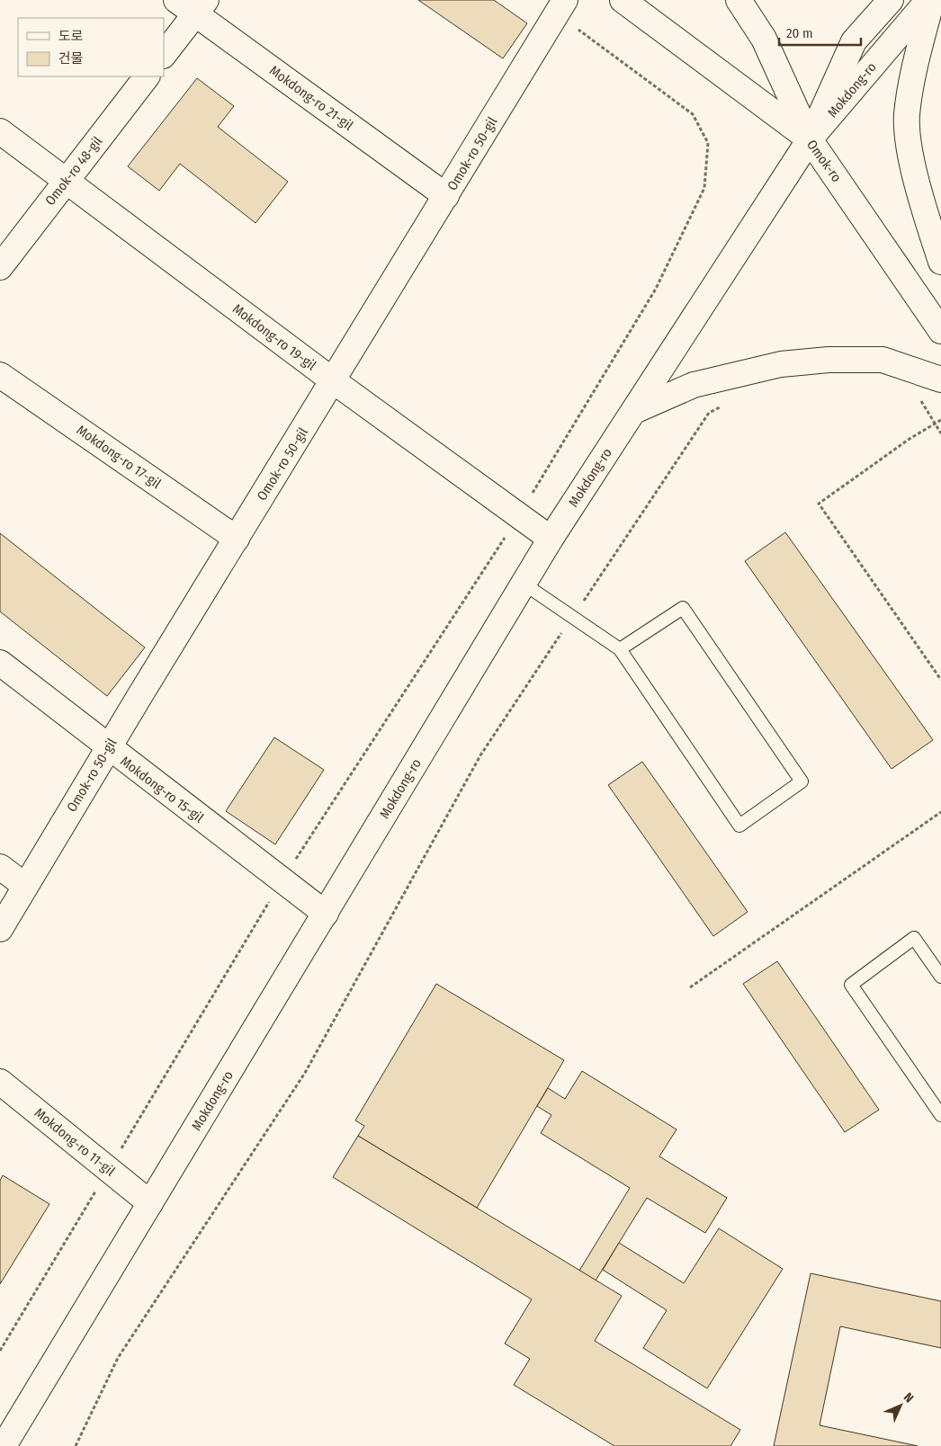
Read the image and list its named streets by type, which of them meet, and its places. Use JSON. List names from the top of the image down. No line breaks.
{"streets":{"street":["Mokdong-ro","Mokdong-ro 21-gil","Omok-ro 50-gil","Omok-ro","Omok-ro 48-gil","Mokdong-ro 19-gil","Mokdong-ro 17-gil","Mokdong-ro 15-gil","Mokdong-ro 11-gil"]},"crossings":[["Mokdong-ro","Omok-ro"],["Mokdong-ro","Mokdong-ro 19-gil"],["Mokdong-ro","Mokdong-ro 15-gil"],["Mokdong-ro","Mokdong-ro 11-gil"],["Mokdong-ro 21-gil","Omok-ro 50-gil"],["Omok-ro 50-gil","Mokdong-ro 19-gil"],["Omok-ro 50-gil","Mokdong-ro 17-gil"],["Omok-ro 50-gil","Mokdong-ro 15-gil"],["Omok-ro 48-gil","Mokdong-ro 19-gil"]],"legend":["도로","건물"],"scale_bar":"20 m","north":"top right"}
